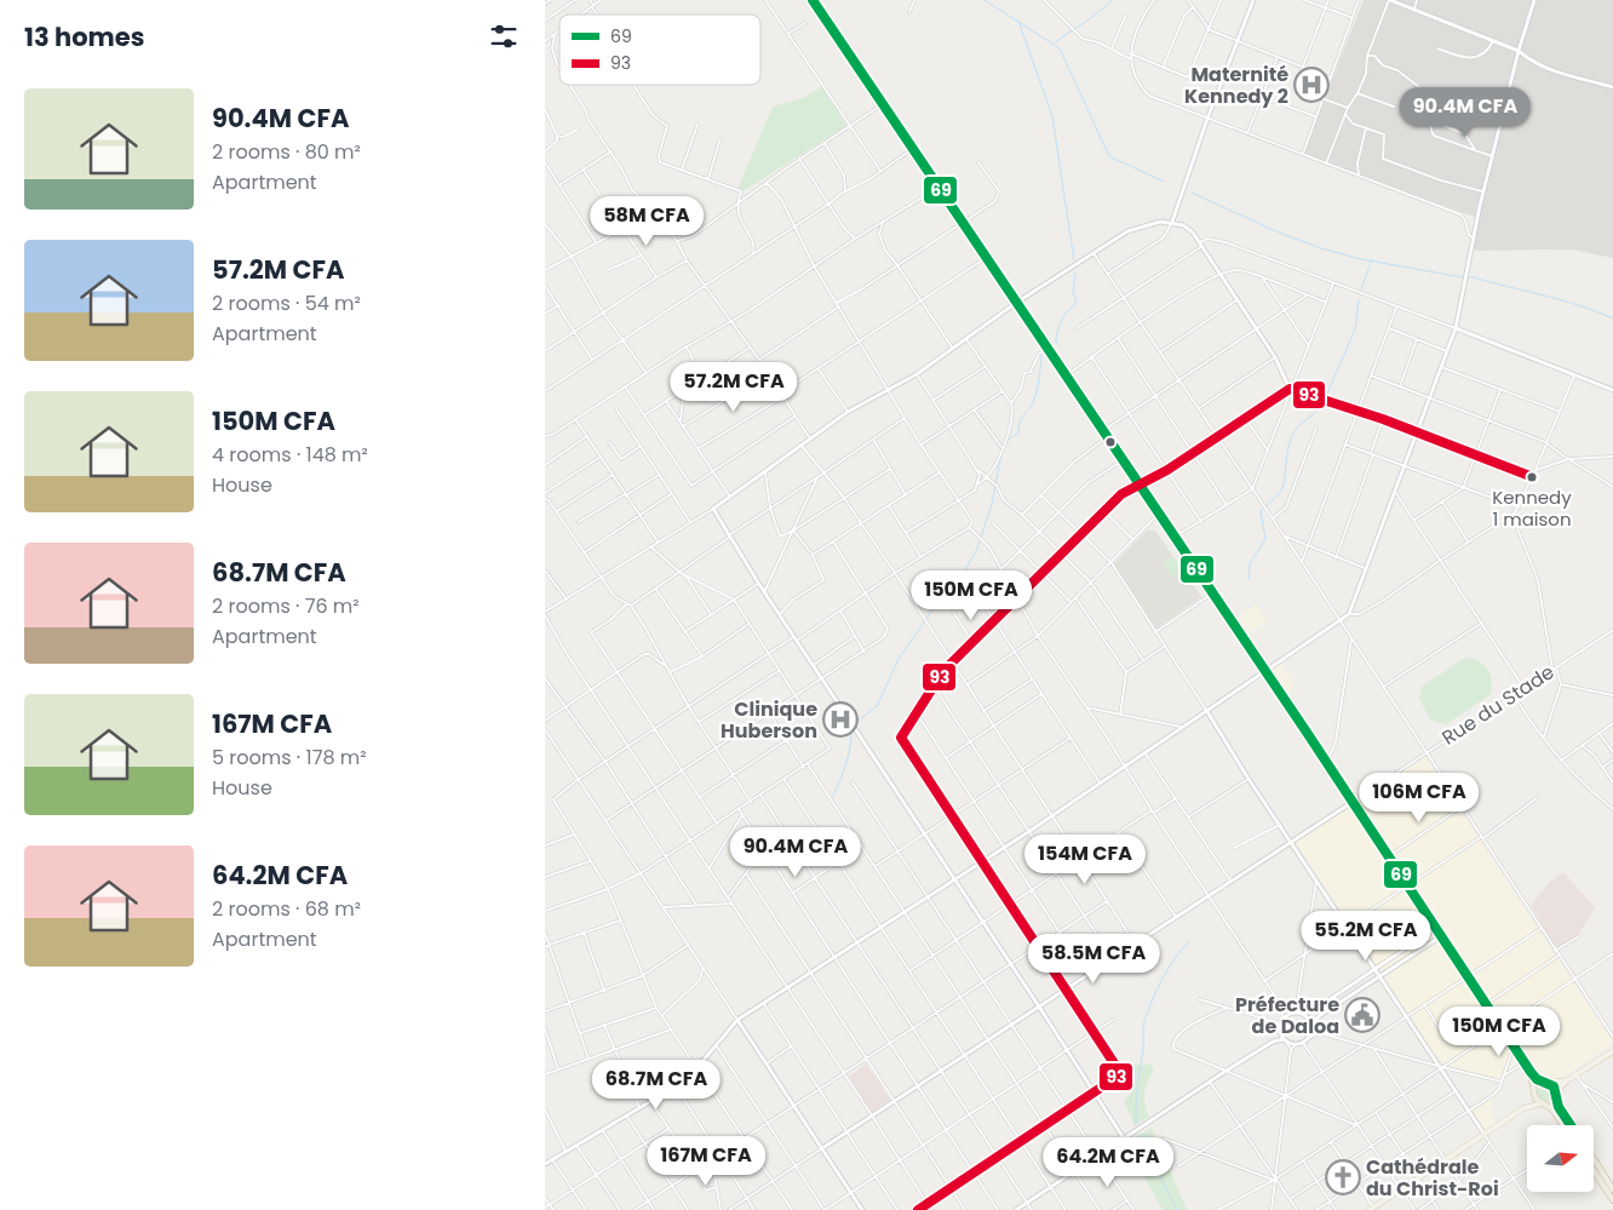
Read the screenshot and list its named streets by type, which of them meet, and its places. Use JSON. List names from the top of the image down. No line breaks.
{"streets":{"street":["Rue du Stade"]},"places":{"hospital":["Maternité Kennedy 2","Clinique Huberson"],"other":["Kennedy 1 maison"],"public building":["Préfecture de Daloa"],"church":["Cathédrale du Christ-Roi"]},"lines":["transit line 69","transit line 93"],"legend":["69","93"],"north":"right","page":{"heading":"13 homes","list":[{"name":"90.4M CFA","note":"2 rooms · 80 m² · Apartment"},{"name":"57.2M CFA","note":"2 rooms · 54 m² · Apartment"},{"name":"150M CFA","note":"4 rooms · 148 m² · House"},{"name":"68.7M CFA","note":"2 rooms · 76 m² · Apartment"},{"name":"167M CFA","note":"5 rooms · 178 m² · House"},{"name":"64.2M CFA","note":"2 rooms · 68 m² · Apartment"}],"price":["90.4M CFA","58M CFA","57.2M CFA","150M CFA","106M CFA","90.4M CFA","154M CFA","55.2M CFA","58.5M CFA","150M CFA","68.7M CFA","167M CFA","64.2M CFA"]}}
